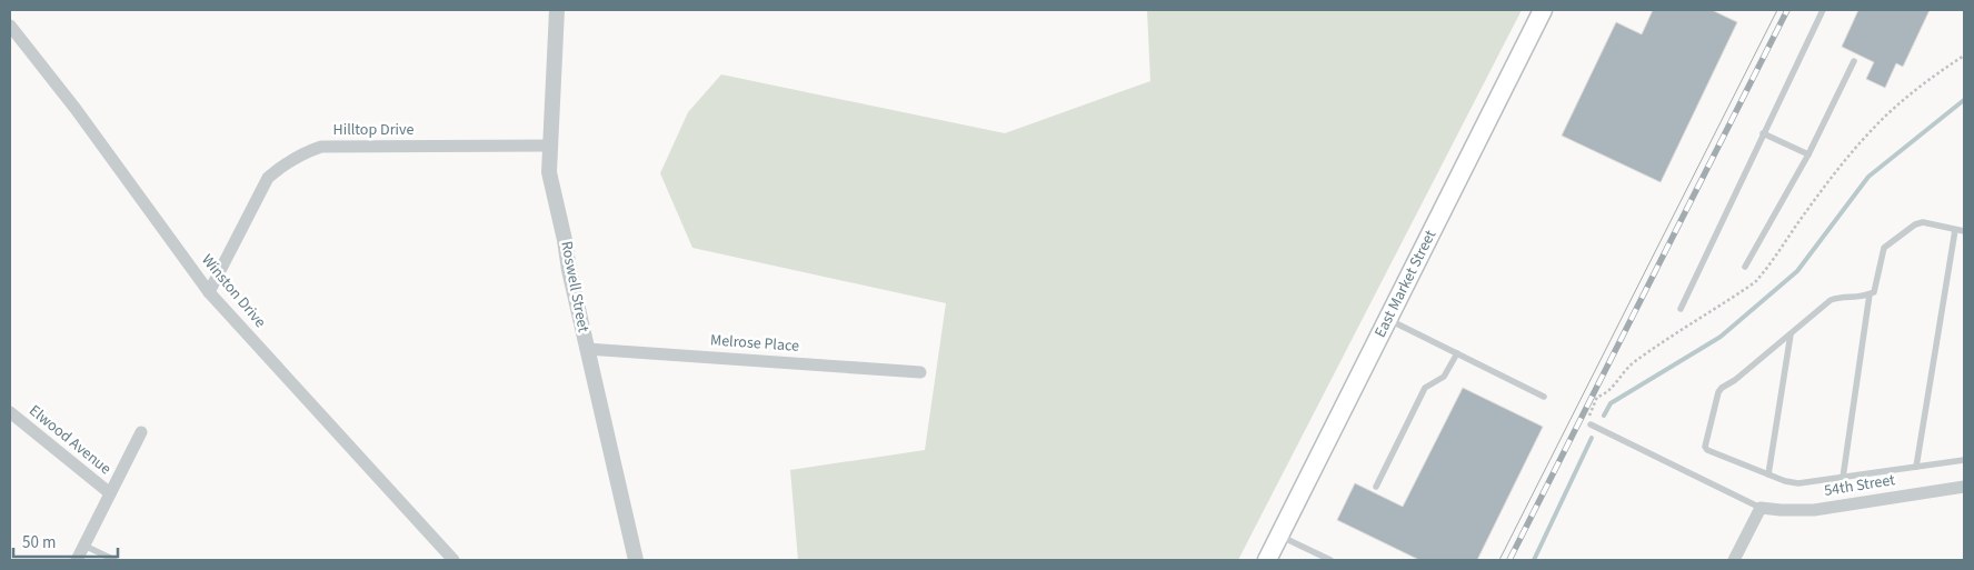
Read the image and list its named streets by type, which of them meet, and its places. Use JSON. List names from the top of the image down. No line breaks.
{"streets":{"main road":["East Market Street"],"street":["Hilltop Drive","Roswell Street","Winston Drive","Melrose Place","Elwood Avenue","54th Street"]},"crossings":[["Hilltop Drive","Roswell Street"],["Hilltop Drive","Winston Drive"],["Roswell Street","Melrose Place"]],"scale_bar":"50 m"}
